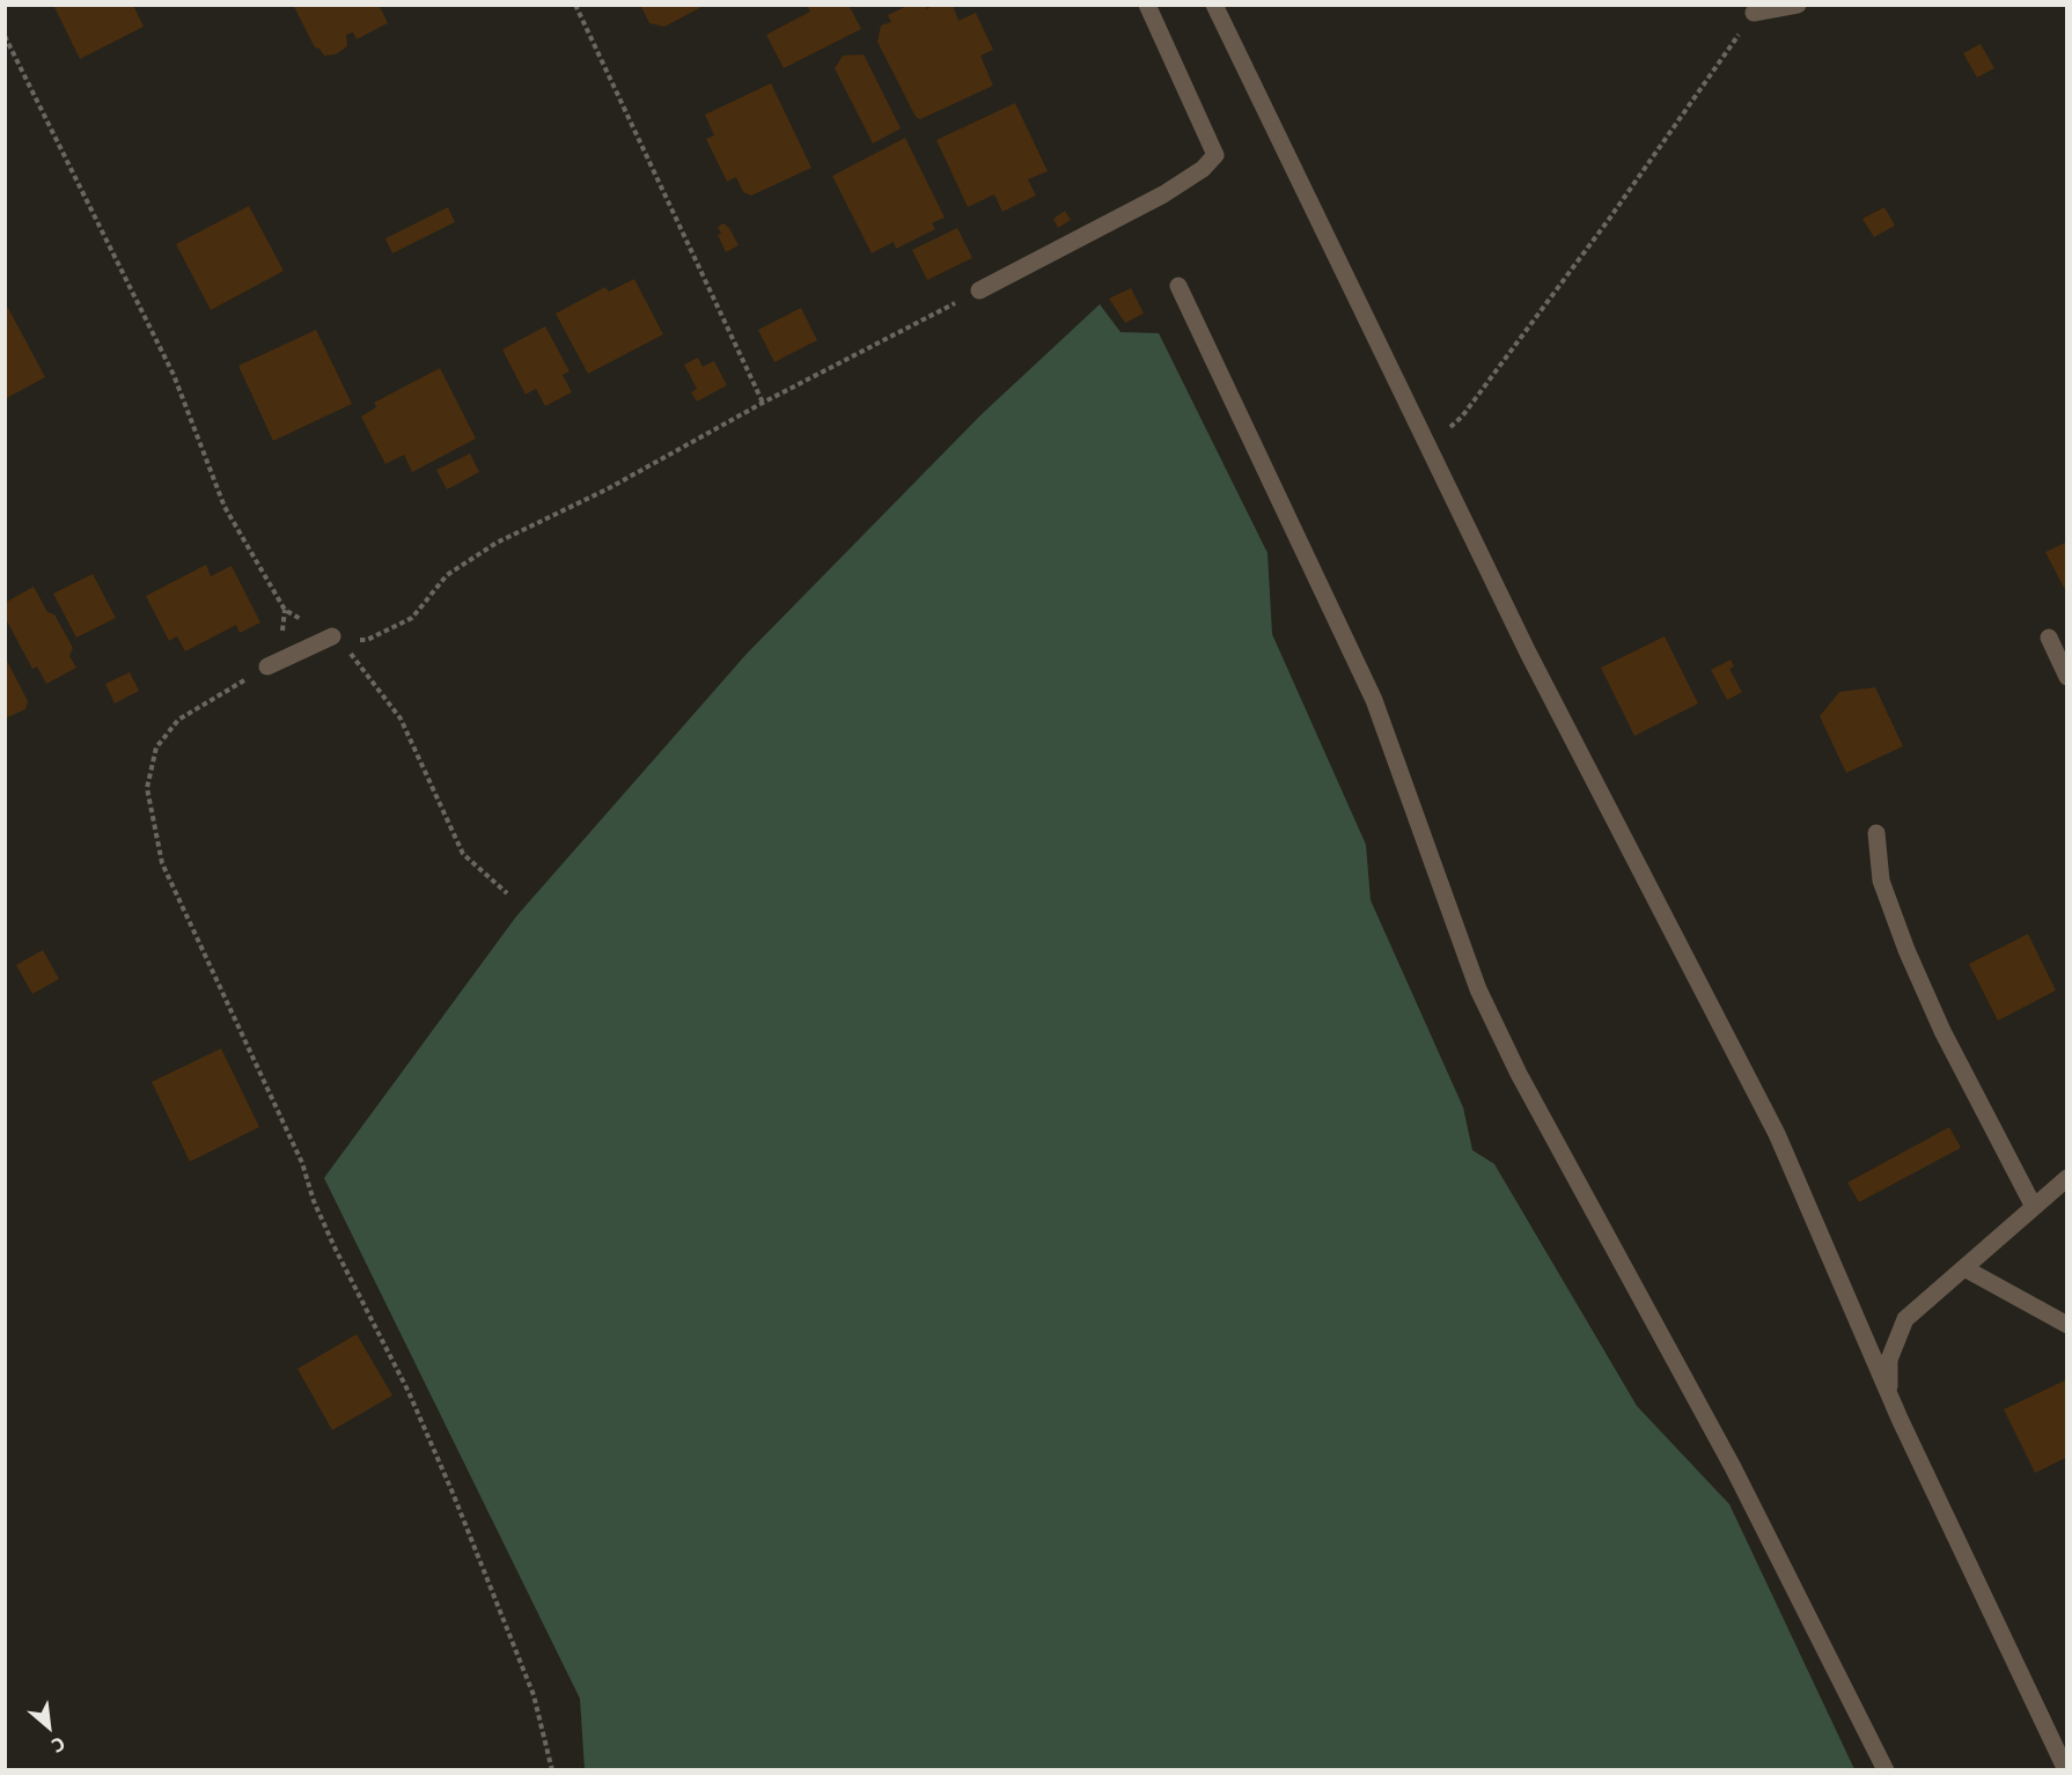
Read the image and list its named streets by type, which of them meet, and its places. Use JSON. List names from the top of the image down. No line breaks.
{"north":"bottom right"}
